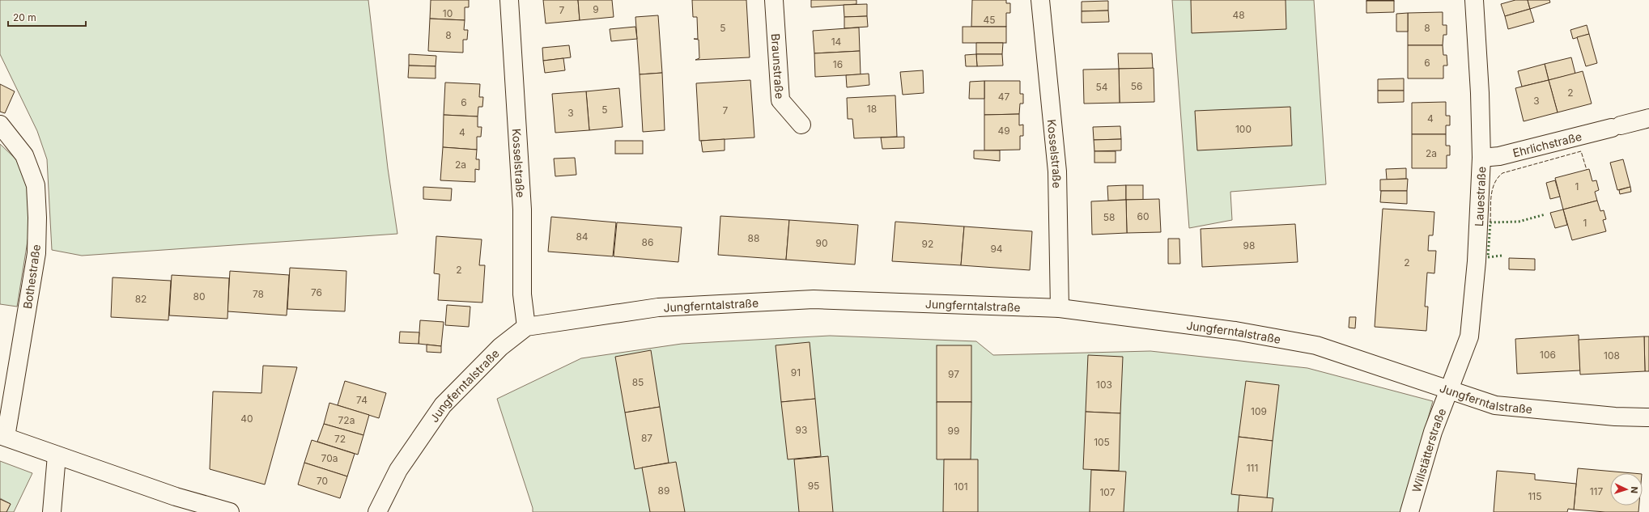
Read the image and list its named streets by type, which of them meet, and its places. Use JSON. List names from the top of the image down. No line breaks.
{"streets":{"street":["Braunstraße","Ehrlichstraße","Kosselstraße","Lauestraße","Bothestraße","Jungferntalstraße","Willstätterstraße"]},"crossings":[["Ehrlichstraße","Lauestraße"],["Kosselstraße","Jungferntalstraße"],["Lauestraße","Jungferntalstraße"],["Lauestraße","Willstätterstraße"],["Jungferntalstraße","Willstätterstraße"]],"house_numbers":["9","7","10","48","45","5","8","8","14","6","16","56","54","2","47","3","6","18","5","7","3","4","100","49","4","2a","2a","1","60","58","1","84","88","86","90","92","98","94","2","2","76","78","80","82","106","108","91","97","85","103","74","109","40","72a","93","99","87","72","105","70a","111","70","95","101","89","117","107","115"],"scale_bar":"20 m","north":"right"}
